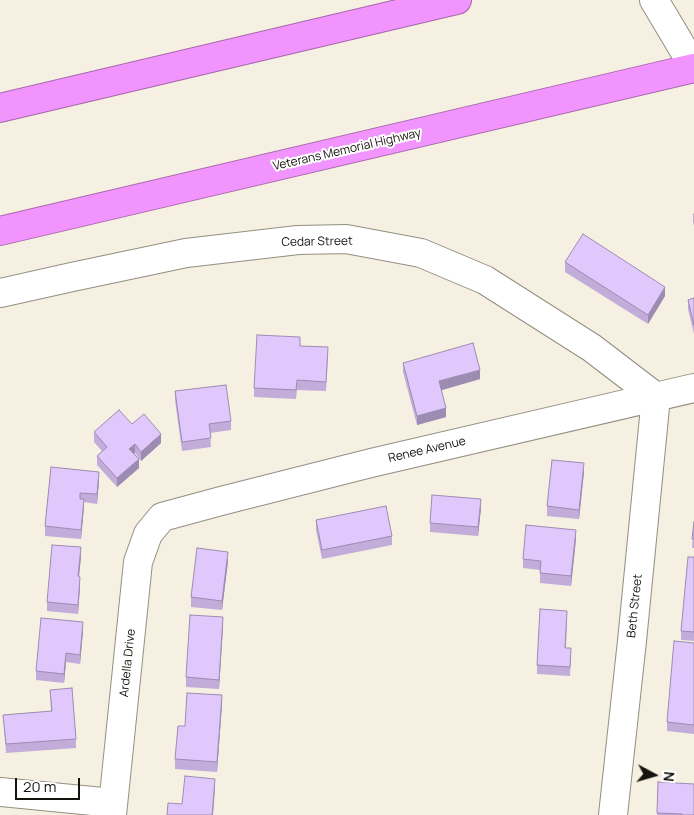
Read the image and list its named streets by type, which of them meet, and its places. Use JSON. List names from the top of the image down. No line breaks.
{"streets":{"highway":["Veterans Memorial Highway"],"street":["Cedar Street","Renee Avenue","Beth Street","Ardella Drive"]},"crossings":[["Cedar Street","Renee Avenue"],["Cedar Street","Beth Street"],["Renee Avenue","Beth Street"],["Renee Avenue","Ardella Drive"]],"scale_bar":"20 m","north":"right"}
